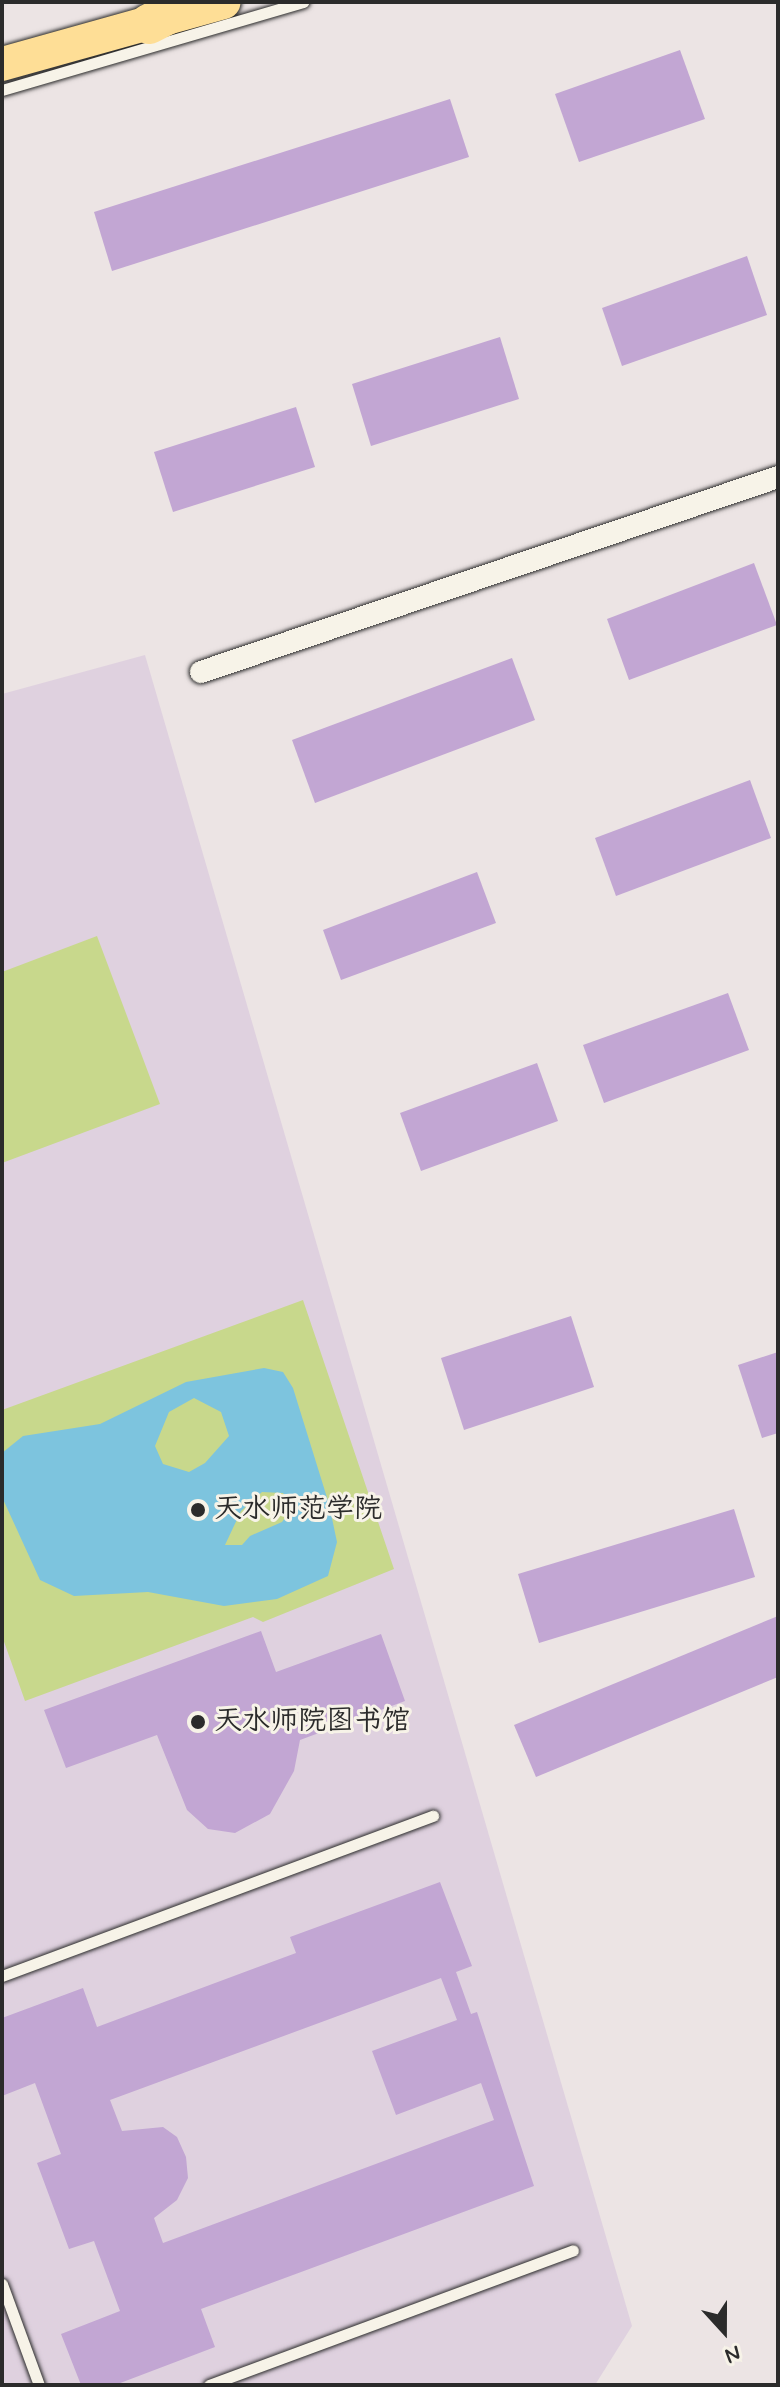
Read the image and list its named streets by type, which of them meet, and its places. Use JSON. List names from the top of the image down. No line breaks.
{"places":["天水师范学院","天水师院图书馆"],"north":"bottom"}
